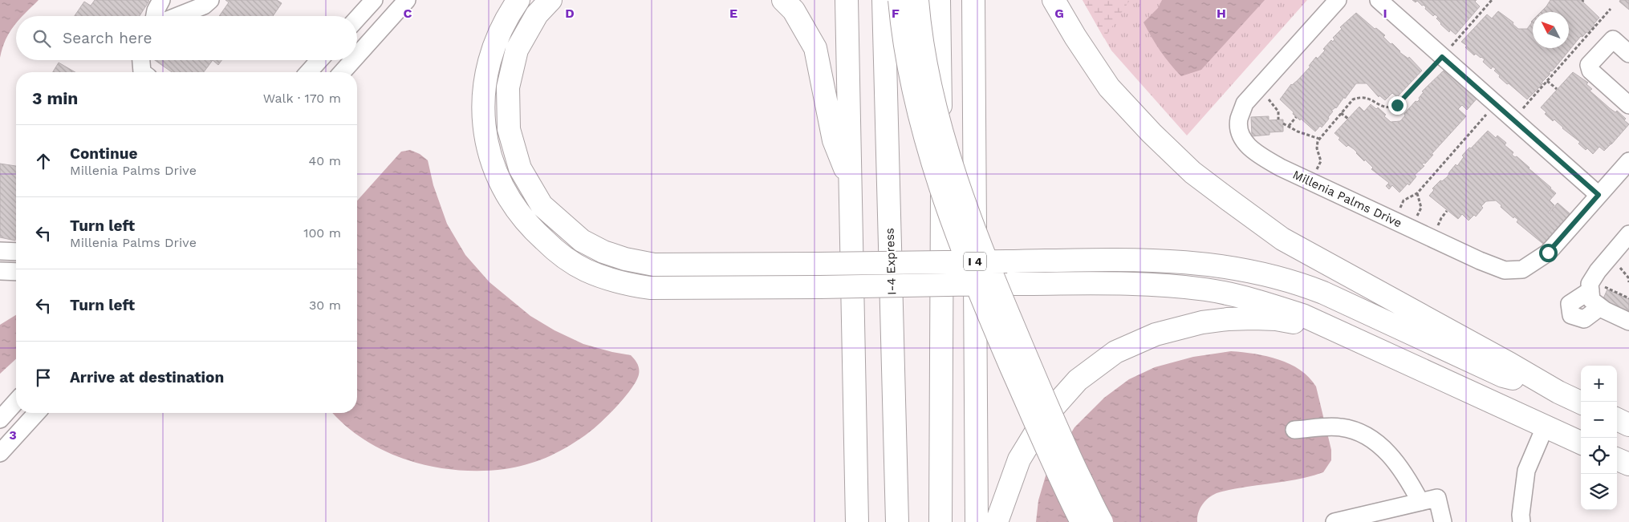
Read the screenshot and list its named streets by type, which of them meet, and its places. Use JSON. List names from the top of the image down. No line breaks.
{"streets":{"highway":["I-4 Express","I 4"],"street":["Millenia Palms Drive"]},"north":"top left","page":{"search":"Search here","heading":["3 min","Walk · 170 m"],"list":[["Continue","Millenia Palms Drive","40 m"],["Turn left","Millenia Palms Drive","100 m"],["Turn left","30 m"],"Arrive at destination"],"map_buttons":["+","−"]},"grid":{"columns":["C","D","E","F","G","H","I"],"rows":["3"]}}
